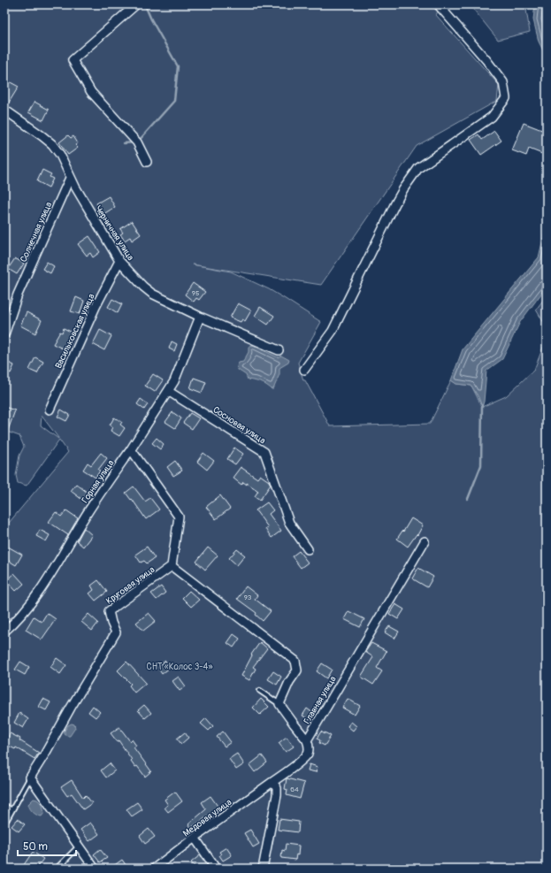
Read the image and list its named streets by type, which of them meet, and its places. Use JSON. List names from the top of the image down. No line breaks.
{"streets":{"street":["Солнечная улица","Черничная улица","Васильковская улица","Сосновая улица","Горная улица","Круговая улица","Главная улица","Медовая улица"]},"crossings":[["Солнечная улица","Черничная улица"],["Черничная улица","Васильковская улица"],["Черничная улица","Горная улица"],["Сосновая улица","Горная улица"],["Главная улица","Медовая улица"]],"parks":["СНТ «Колос 3-4»"],"house_numbers":["95","93","64"],"scale_bar":"50 m"}
